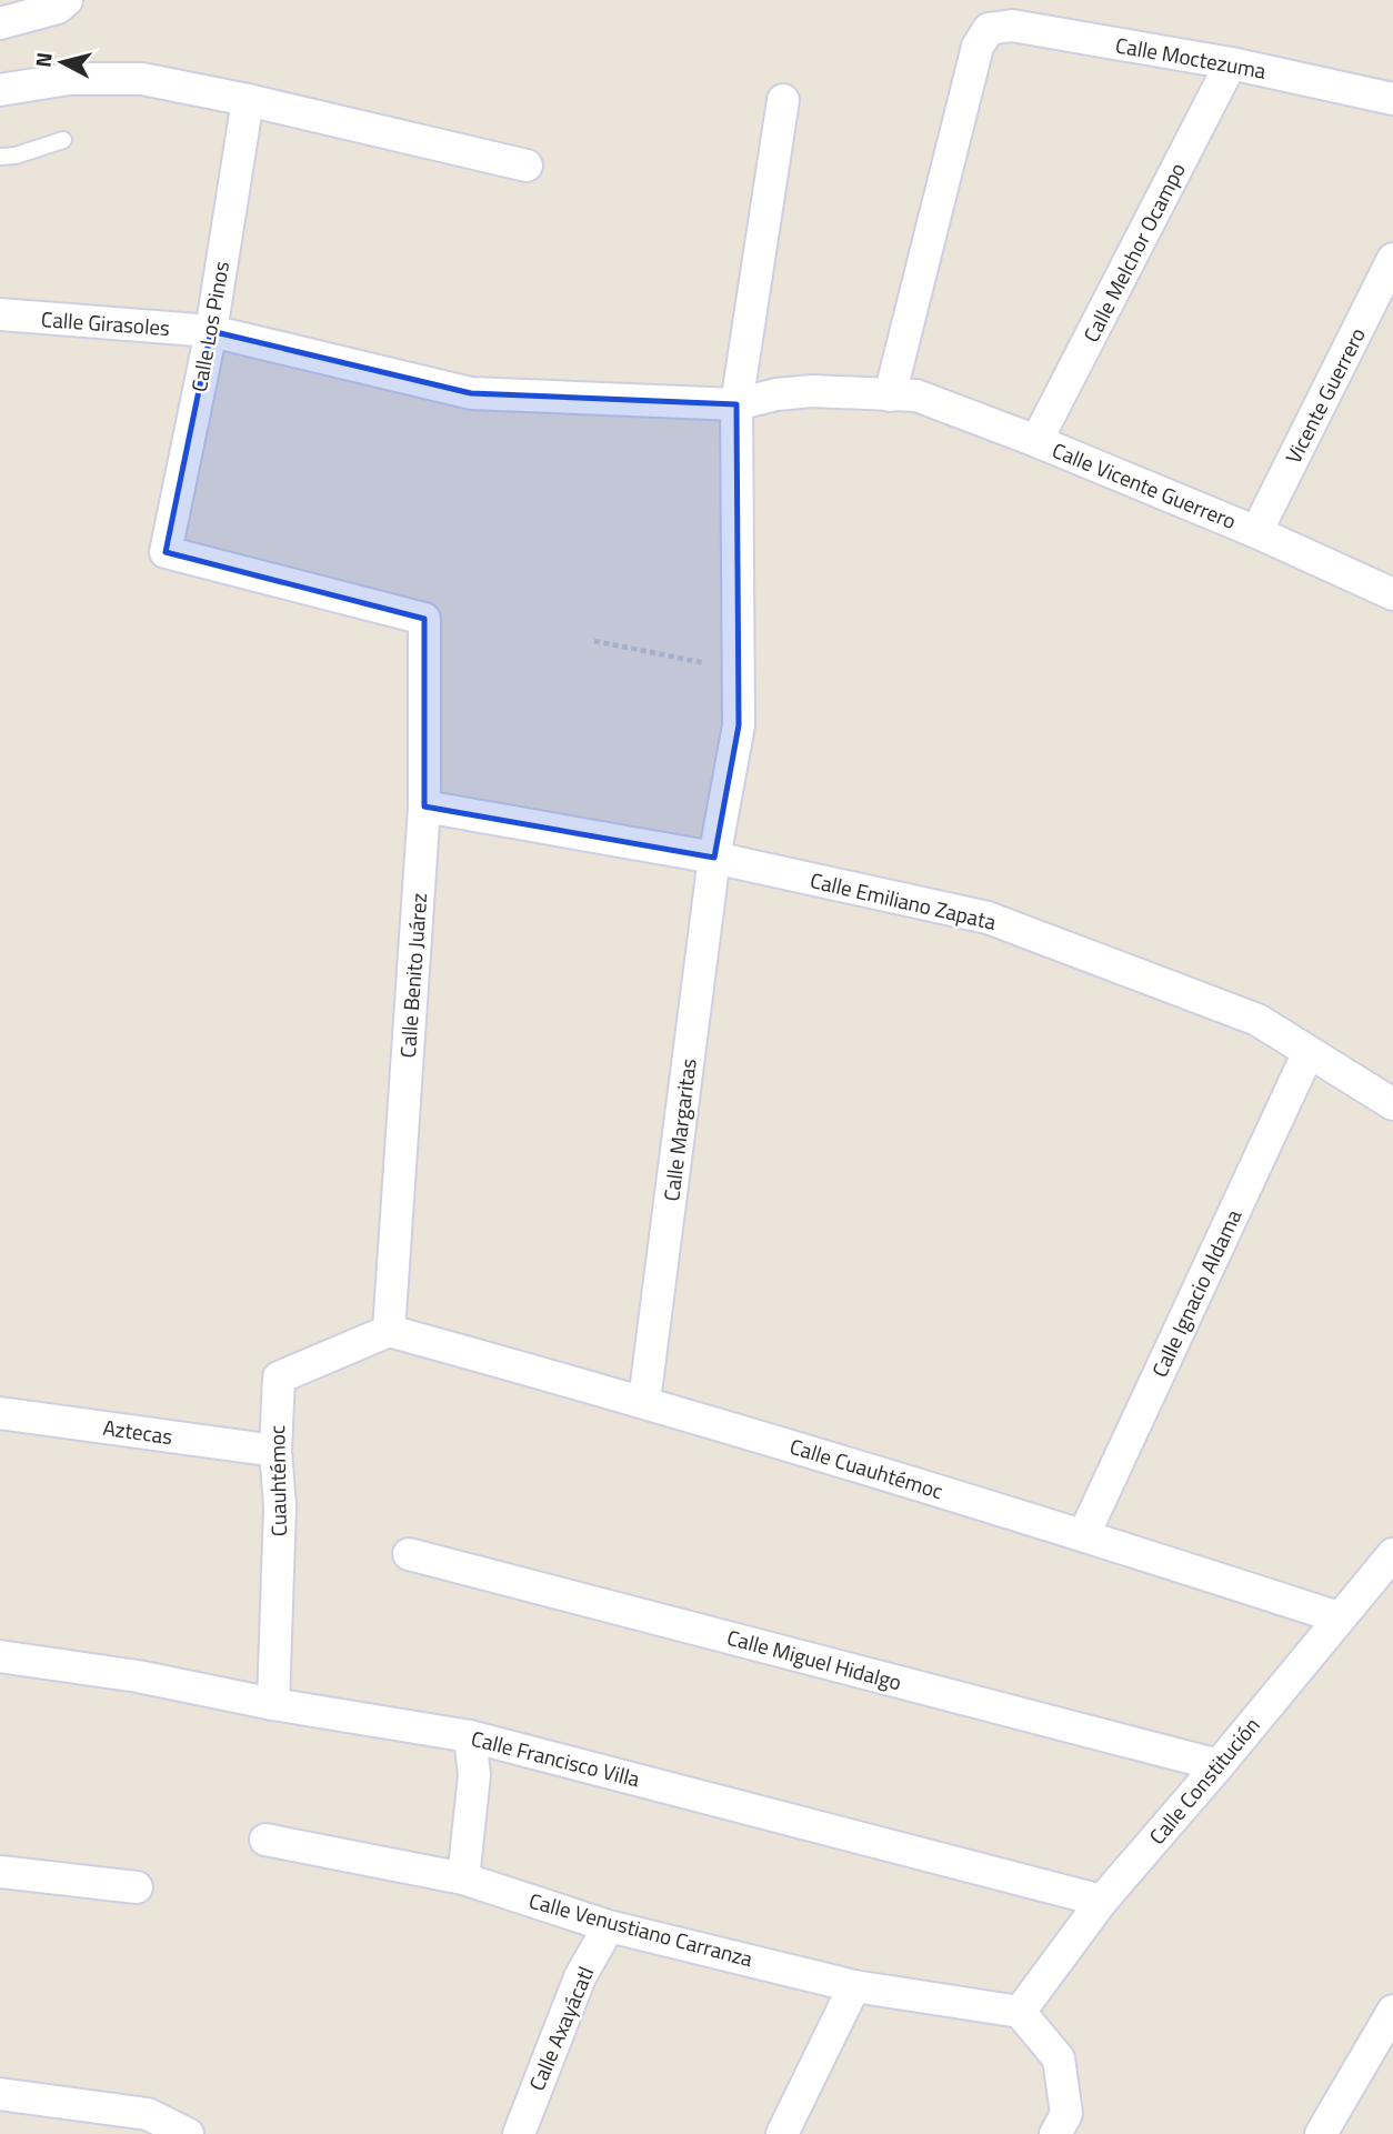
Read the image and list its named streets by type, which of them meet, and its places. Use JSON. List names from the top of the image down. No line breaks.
{"streets":{"street":["Calle Moctezuma","Calle Melchor Ocampo","Calle Girasoles","Calle Los Pinos","Vicente Guerrero","Calle Vicente Guerrero","Calle Emiliano Zapata","Calle Benito Juárez","Calle Margaritas","Calle Ignacio Aldama","Aztecas","Calle Cuauhtémoc","Cuauhtémoc","Calle Miguel Hidalgo","Calle Francisco Villa","Calle Constitución","Calle Venustiano Carranza","Calle Axayácatl"]},"crossings":[["Calle Moctezuma","Calle Melchor Ocampo"],["Calle Moctezuma","Calle Vicente Guerrero"],["Calle Melchor Ocampo","Calle Vicente Guerrero"],["Calle Girasoles","Calle Los Pinos"],["Calle Girasoles","Calle Vicente Guerrero"],["Calle Girasoles","Calle Margaritas"],["Calle Los Pinos","Calle Benito Juárez"],["Vicente Guerrero","Calle Vicente Guerrero"],["Calle Vicente Guerrero","Calle Margaritas"],["Calle Emiliano Zapata","Calle Benito Juárez"],["Calle Emiliano Zapata","Calle Margaritas"],["Calle Emiliano Zapata","Calle Ignacio Aldama"],["Calle Benito Juárez","Calle Cuauhtémoc"],["Calle Benito Juárez","Cuauhtémoc"],["Calle Margaritas","Calle Cuauhtémoc"],["Calle Ignacio Aldama","Calle Cuauhtémoc"],["Aztecas","Cuauhtémoc"],["Calle Cuauhtémoc","Cuauhtémoc"],["Calle Cuauhtémoc","Calle Constitución"],["Cuauhtémoc","Calle Francisco Villa"],["Calle Miguel Hidalgo","Calle Constitución"],["Calle Francisco Villa","Calle Constitución"],["Calle Constitución","Calle Venustiano Carranza"],["Calle Venustiano Carranza","Calle Axayácatl"]],"north":"left"}
